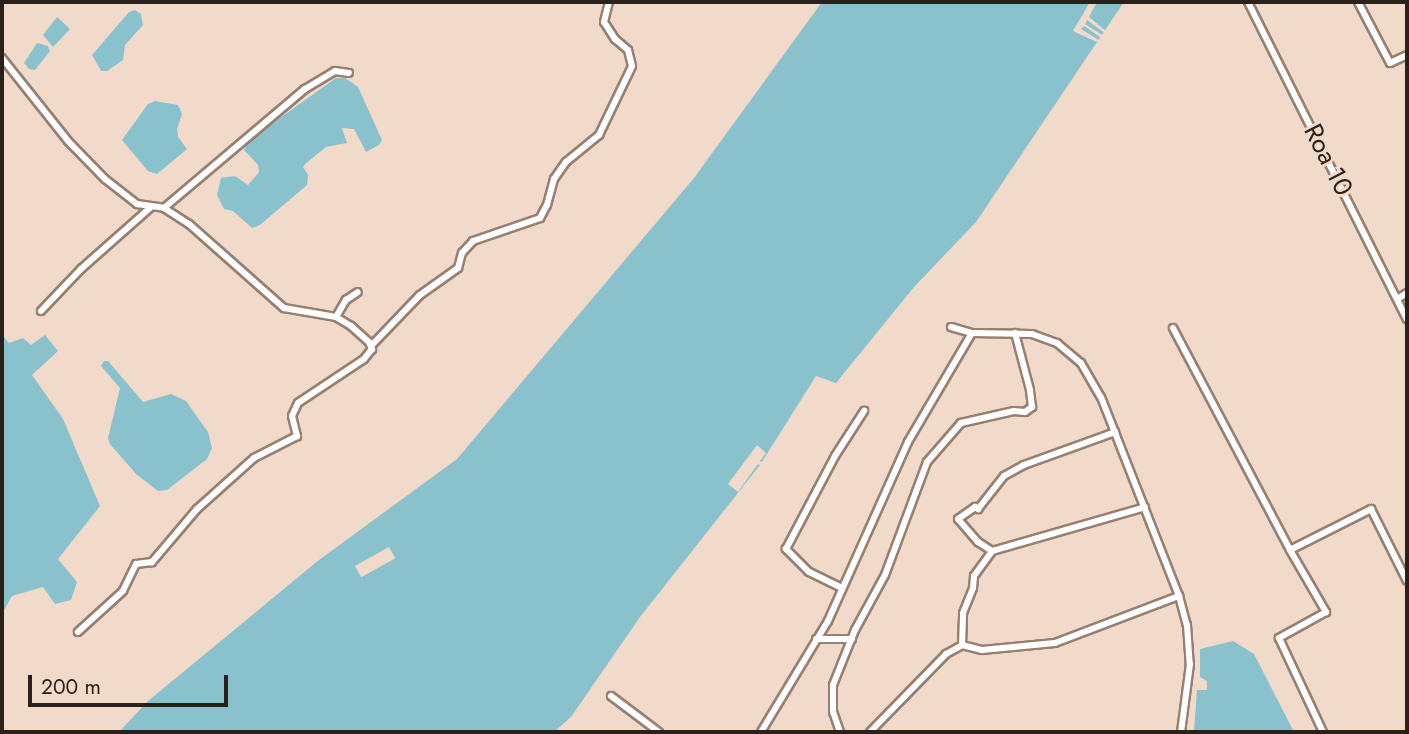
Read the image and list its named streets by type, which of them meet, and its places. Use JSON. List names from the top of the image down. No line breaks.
{"streets":{"street":["Roa 10"]},"scale_bar":"200 m"}
